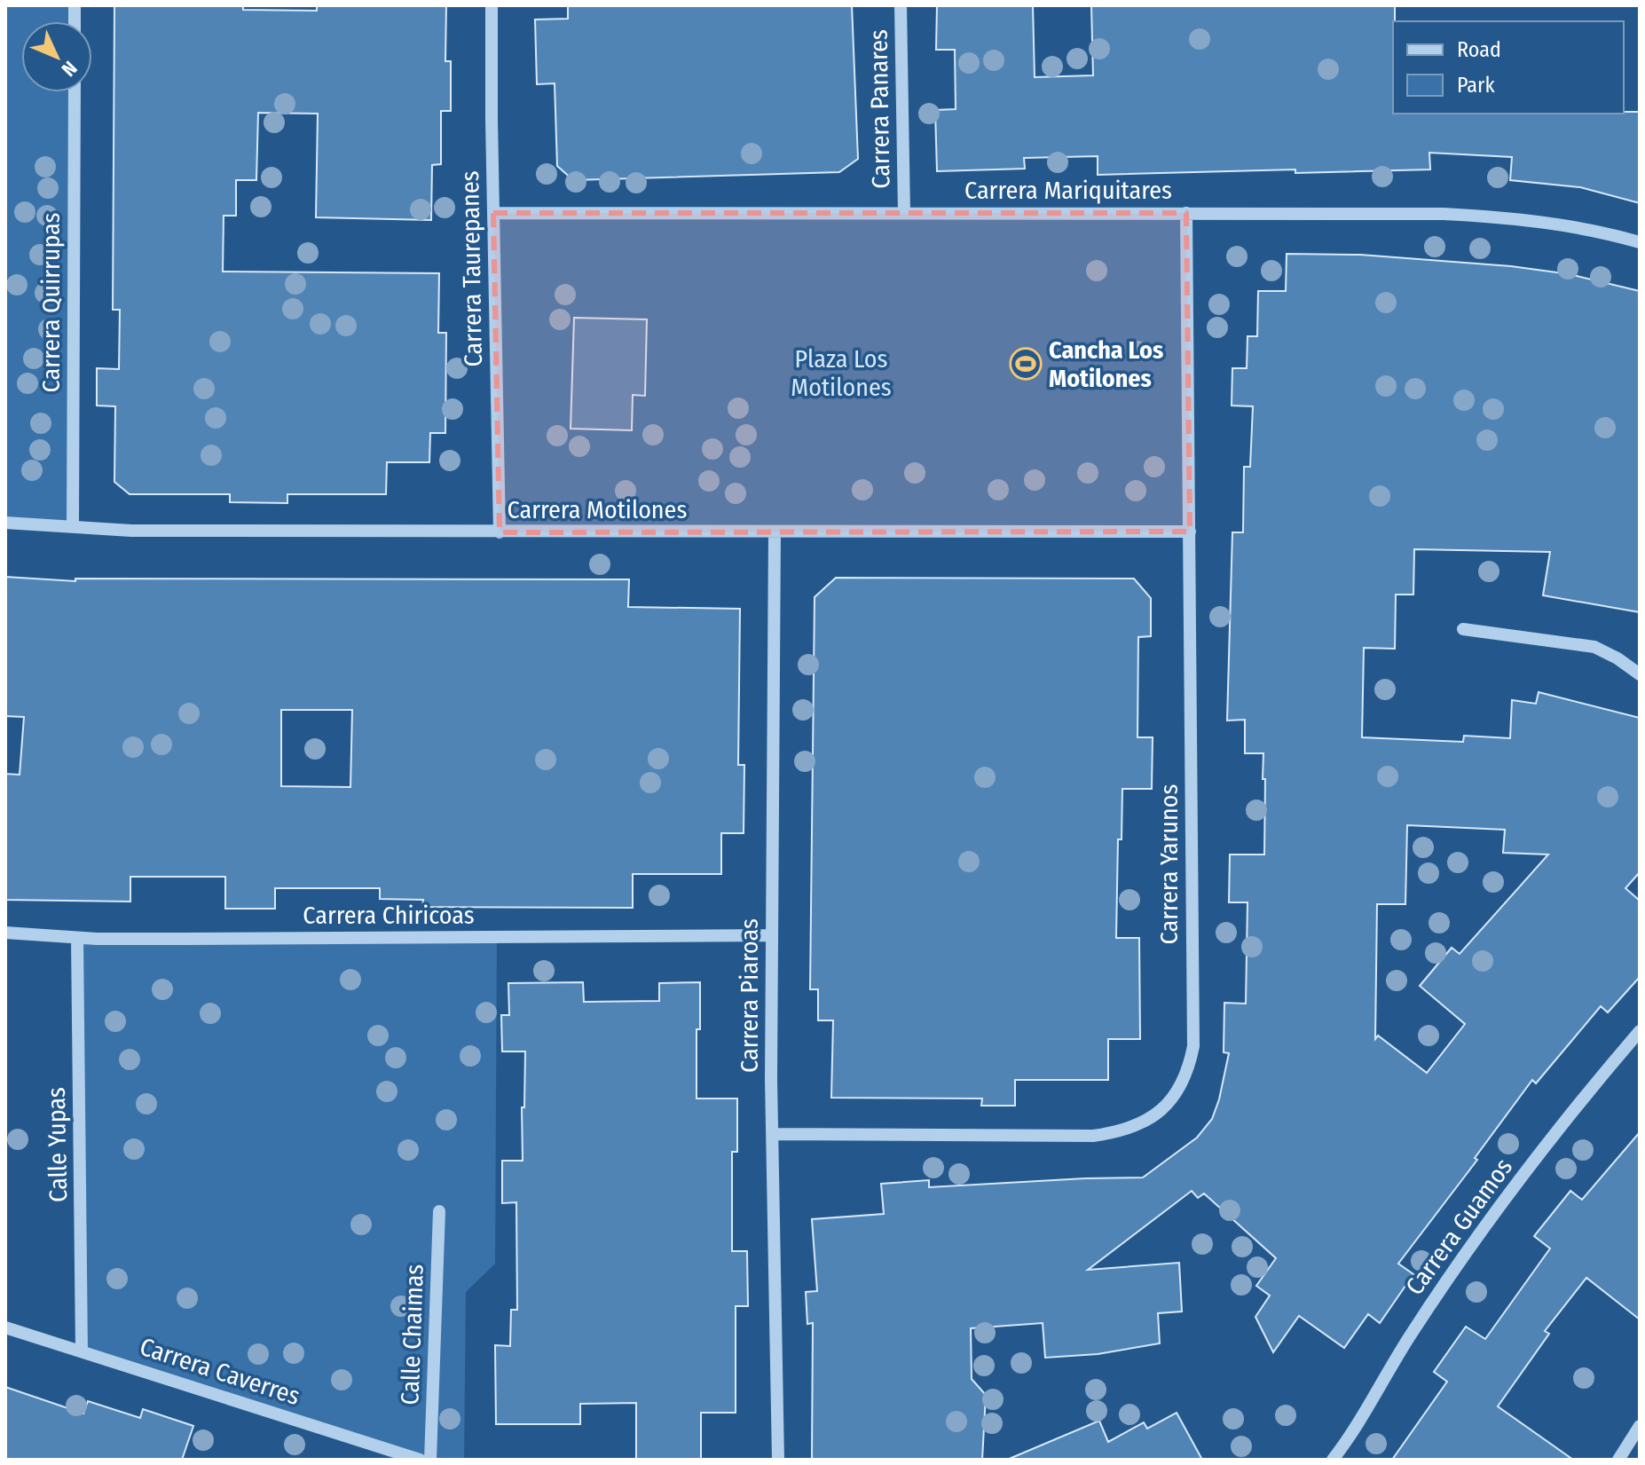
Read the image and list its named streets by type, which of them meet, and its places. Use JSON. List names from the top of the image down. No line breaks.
{"streets":{"street":["Carrera Panares","Carrera Mariquitares","Carrera Taurepanes","Carrera Quirrupas","Carrera Motilones","Carrera Yarunos","Carrera Chiricoas","Carrera Piaroas","Calle Yupas","Carrera Guamos","Calle Chaimas","Carrera Caverres"]},"crossings":[["Carrera Panares","Carrera Mariquitares"],["Carrera Mariquitares","Carrera Taurepanes"],["Carrera Mariquitares","Carrera Yarunos"],["Carrera Taurepanes","Carrera Motilones"],["Carrera Quirrupas","Carrera Motilones"],["Carrera Motilones","Carrera Yarunos"],["Carrera Motilones","Carrera Piaroas"],["Carrera Yarunos","Carrera Piaroas"],["Carrera Chiricoas","Carrera Piaroas"],["Carrera Chiricoas","Calle Yupas"],["Calle Yupas","Carrera Caverres"]],"parks":["Plaza Los Motilones"],"places":{"sports":["Cancha Los Motilones"]},"legend":["Road","Park"],"north":"bottom right"}
